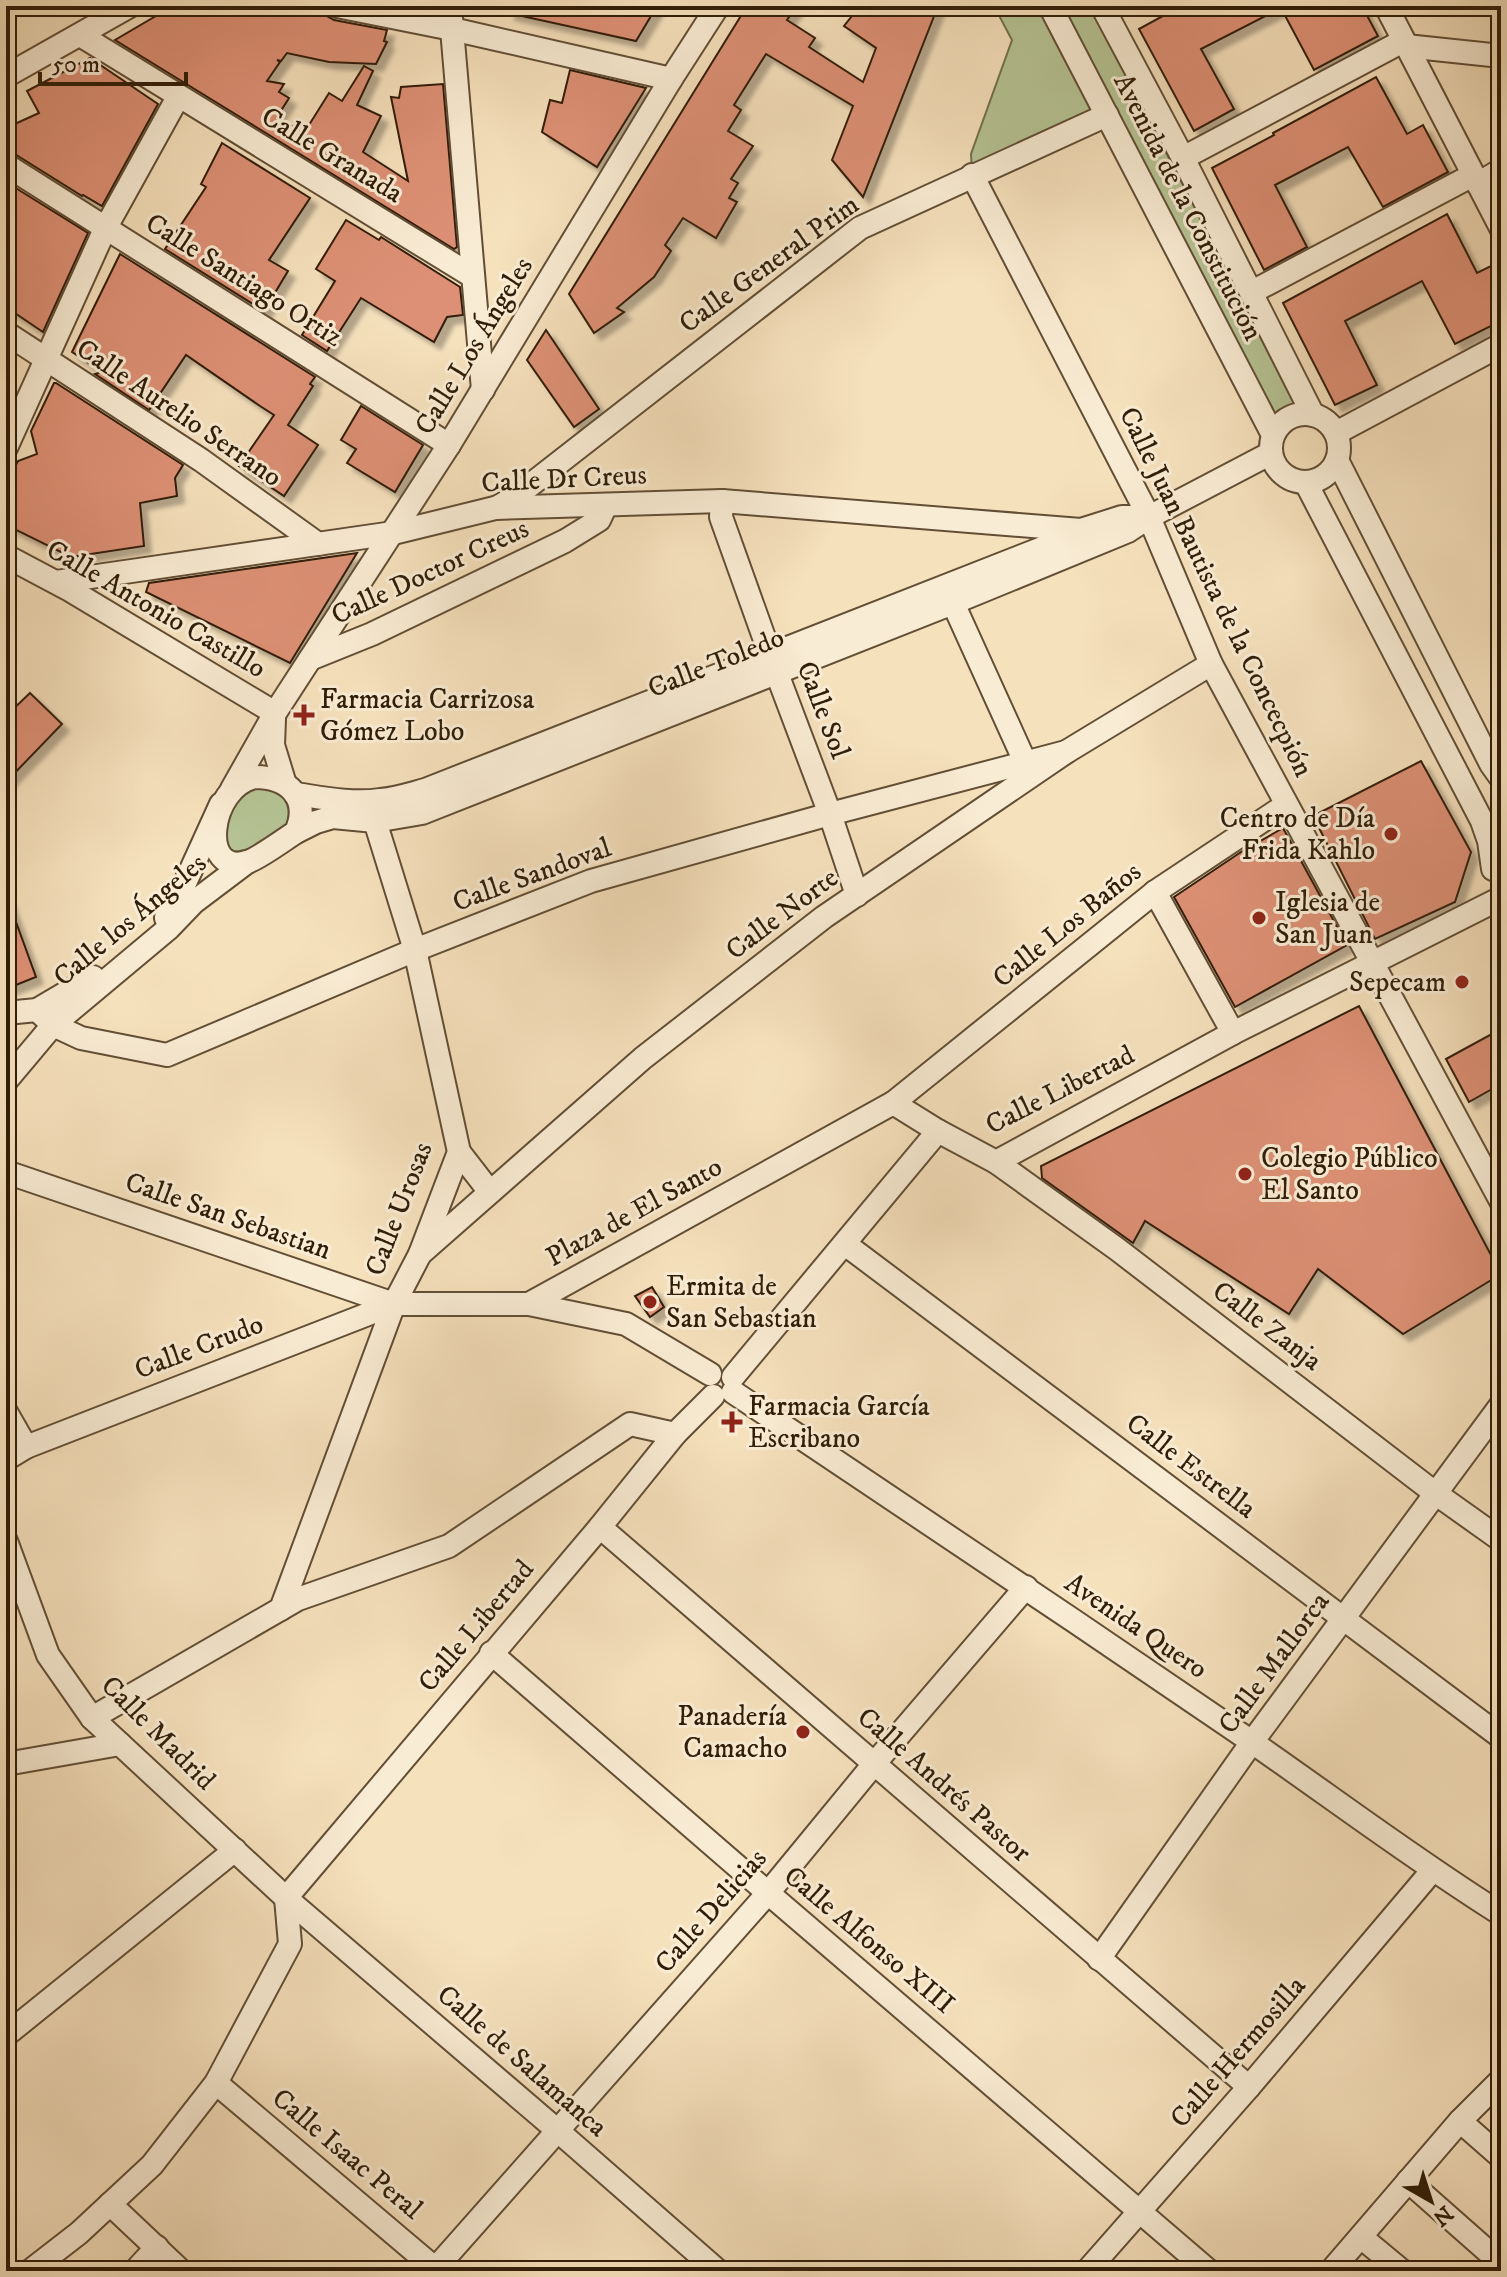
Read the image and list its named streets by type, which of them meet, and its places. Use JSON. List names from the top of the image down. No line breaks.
{"streets":{"street":["Calle Granada","Avenida de la Constitución","Calle General Prim","Calle Santiago Ortiz","Calle Los Ángeles","Calle Aurelio Serrano","Calle Dr Creus","Calle Doctor Creus","Calle Juan Bautista de la Concecpión","Calle Antonio Castillo","Calle Toledo","Calle Sol","Calle Sandoval","Calle Norte","Calle los Ángeles","Calle Los Baños","Calle Libertad","Calle Urosas","Plaza de El Santo","Calle San Sebastian","Calle Zanja","Calle Crudo","Calle Estrella","Avenida Quero","Calle Mallorca","Calle Madrid","Calle Andrés Pastor","Calle Delicias","Calle Alfonso XIII","Calle Hermosilla","Calle de Salamanca","Calle Isaac Peral"]},"crossings":[["Avenida de la Constitución","Calle General Prim"],["Avenida de la Constitución","Calle Toledo"],["Calle General Prim","Calle Dr Creus"],["Calle General Prim","Calle Juan Bautista de la Concecpión"],["Calle Santiago Ortiz","Calle Los Ángeles"],["Calle Los Ángeles","Calle Dr Creus"],["Calle Los Ángeles","Calle Doctor Creus"],["Calle Los Ángeles","Calle Antonio Castillo"],["Calle Los Ángeles","Calle Toledo"],["Calle Los Ángeles","Calle Sandoval"],["Calle Los Ángeles","Calle los Ángeles"],["Calle Aurelio Serrano","Calle Dr Creus"],["Calle Dr Creus","Calle Doctor Creus"],["Calle Dr Creus","Calle Antonio Castillo"],["Calle Dr Creus","Calle Toledo"],["Calle Dr Creus","Calle Sol"],["Calle Juan Bautista de la Concecpión","Calle Toledo"],["Calle Juan Bautista de la Concecpión","Calle Norte"],["Calle Juan Bautista de la Concecpión","Calle Los Baños"],["Calle Juan Bautista de la Concecpión","Calle Libertad"],["Calle Toledo","Calle Sol"],["Calle Toledo","Calle los Ángeles"],["Calle Toledo","Calle Urosas"],["Calle Sol","Calle Sandoval"],["Calle Sol","Calle Norte"],["Calle Sandoval","Calle Norte"],["Calle Sandoval","Calle los Ángeles"],["Calle Sandoval","Calle Urosas"],["Calle Norte","Calle Urosas"],["Calle Los Baños","Plaza de El Santo"],["Calle Libertad","Plaza de El Santo"],["Calle Libertad","Calle Zanja"],["Calle Libertad","Calle Estrella"],["Calle Libertad","Avenida Quero"],["Calle Libertad","Calle Madrid"],["Calle Libertad","Calle Andrés Pastor"],["Calle Libertad","Calle Alfonso XIII"],["Calle Libertad","Calle de Salamanca"],["Calle Urosas","Calle San Sebastian"],["Calle Urosas","Calle Crudo"],["Plaza de El Santo","Calle San Sebastian"],["Plaza de El Santo","Avenida Quero"],["Calle San Sebastian","Calle Crudo"],["Calle Zanja","Calle Mallorca"],["Calle Estrella","Calle Mallorca"],["Avenida Quero","Calle Mallorca"],["Avenida Quero","Calle Delicias"],["Avenida Quero","Calle Hermosilla"],["Calle Mallorca","Calle Andrés Pastor"],["Calle Madrid","Calle de Salamanca"],["Calle Andrés Pastor","Calle Delicias"],["Calle Andrés Pastor","Calle Hermosilla"],["Calle Delicias","Calle Alfonso XIII"],["Calle Delicias","Calle de Salamanca"],["Calle Delicias","Calle Isaac Peral"],["Calle Alfonso XIII","Calle Hermosilla"]],"places":{"health":["Farmacia Carrizosa Gómez Lobo","Farmacia García Escribano"],"other":["Centro de Día Frida Kahlo","Iglesia de San Juan","Sepecam","Colegio Público El Santo","Ermita de San Sebastian","Panadería Camacho"]},"scale_bar":"50 m","north":"bottom right"}
